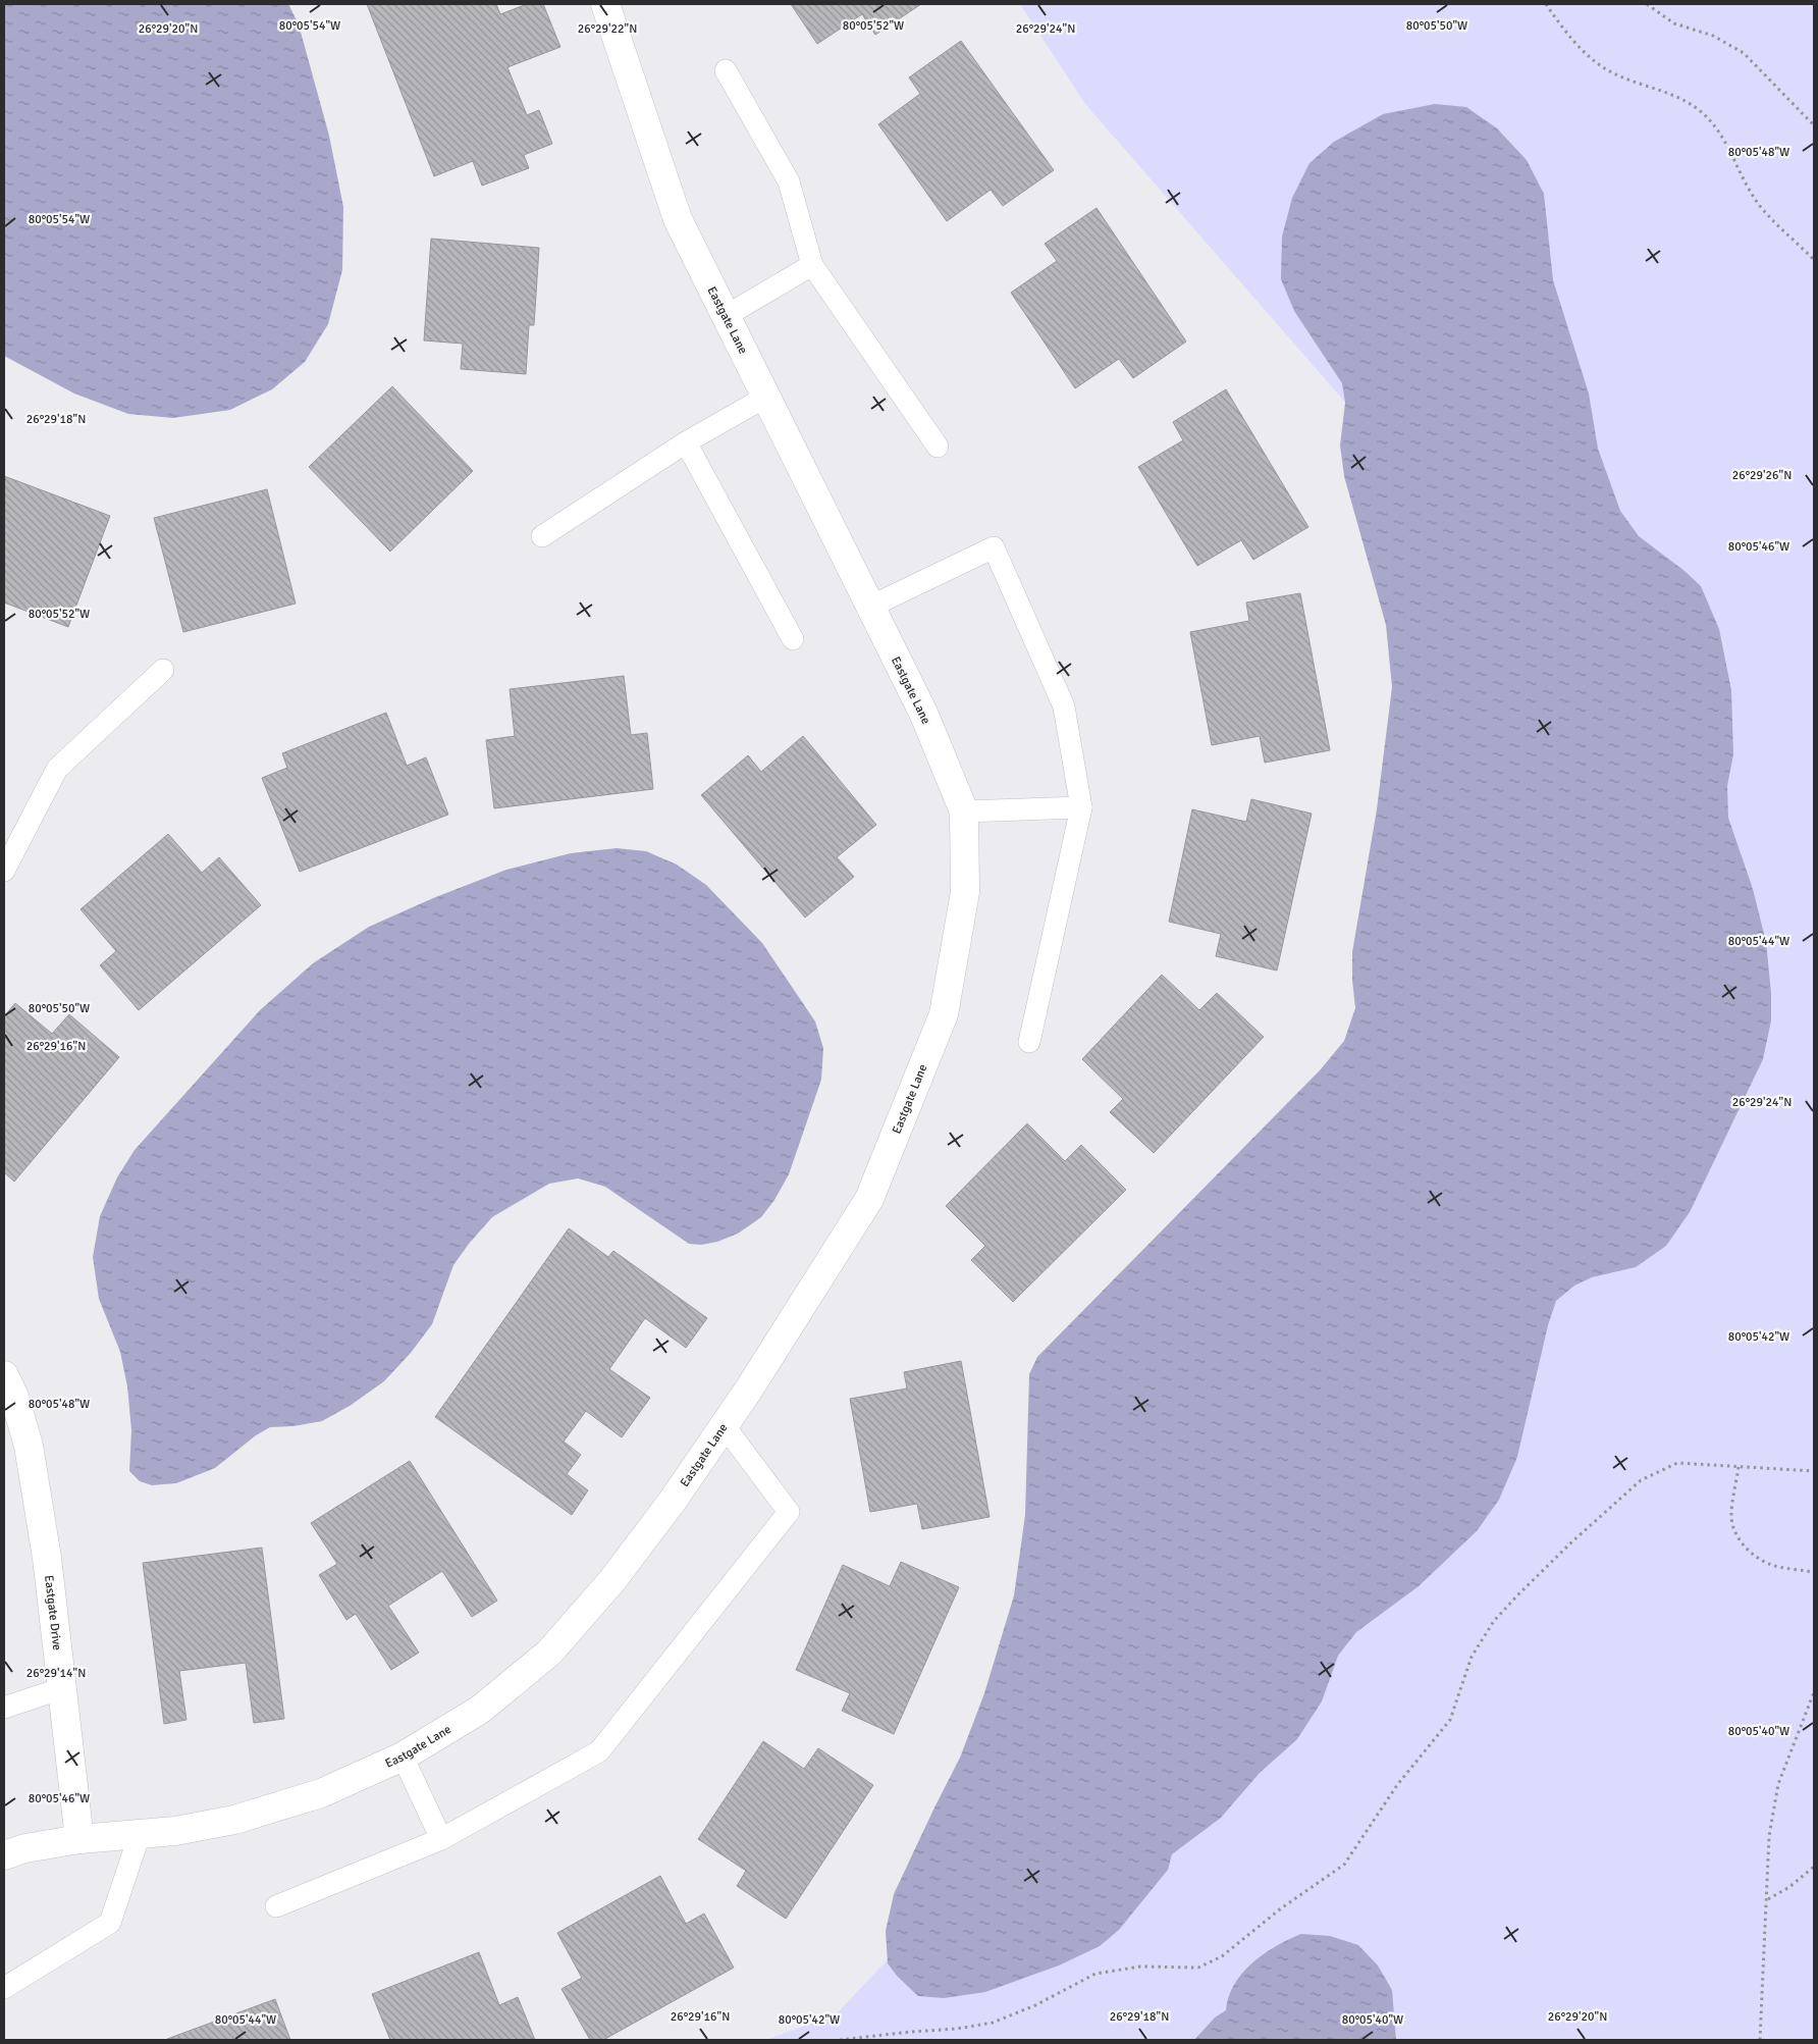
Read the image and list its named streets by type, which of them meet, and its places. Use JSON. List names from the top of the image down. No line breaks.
{"streets":{"street":["Eastgate Lane","Eastgate Drive"]},"crossings":[["Eastgate Lane","Eastgate Drive"]],"coordinates":["80°05'54\"W","80°05'52\"W","80°05'50\"W","26°29'20\"N","26°29'22\"N","26°29'24\"N","80°05'48\"W","26°29'18\"N","26°29'26\"N","80°05'46\"W","80°05'44\"W","26°29'16\"N","80°05'42\"W","26°29'14\"N","80°05'40\"W"]}
